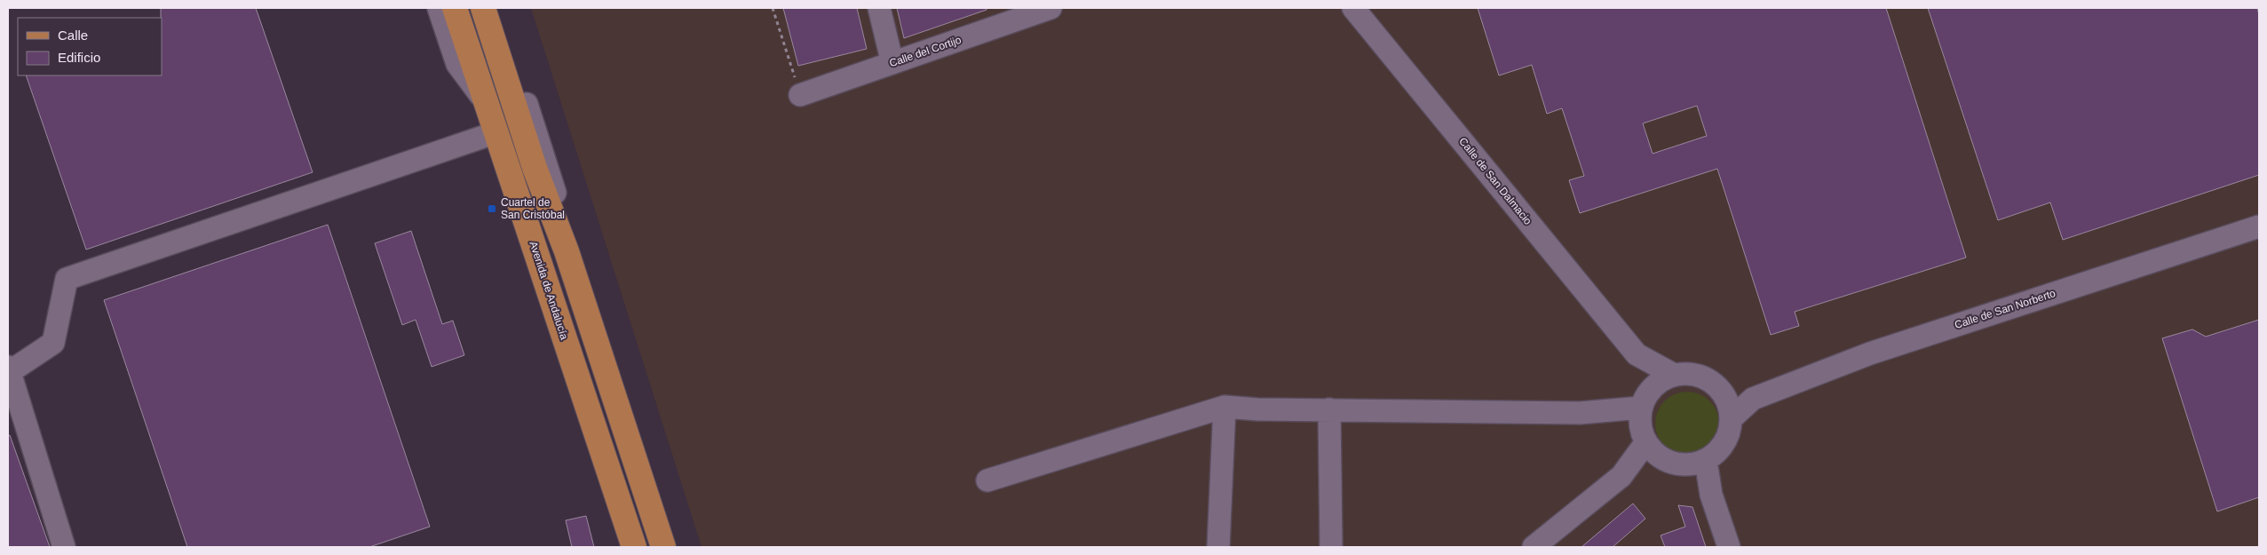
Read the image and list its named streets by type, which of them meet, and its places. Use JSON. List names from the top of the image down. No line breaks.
{"streets":{"main road":["Avenida de Andalucía"],"street":["Calle del Cortijo","Calle de San Dalmacio","Calle de San Norberto"]},"crossings":[["Calle de San Dalmacio","Calle de San Norberto"]],"places":{"transit":["Cuartel de San Cristóbal"]},"legend":["Calle","Edificio"]}
